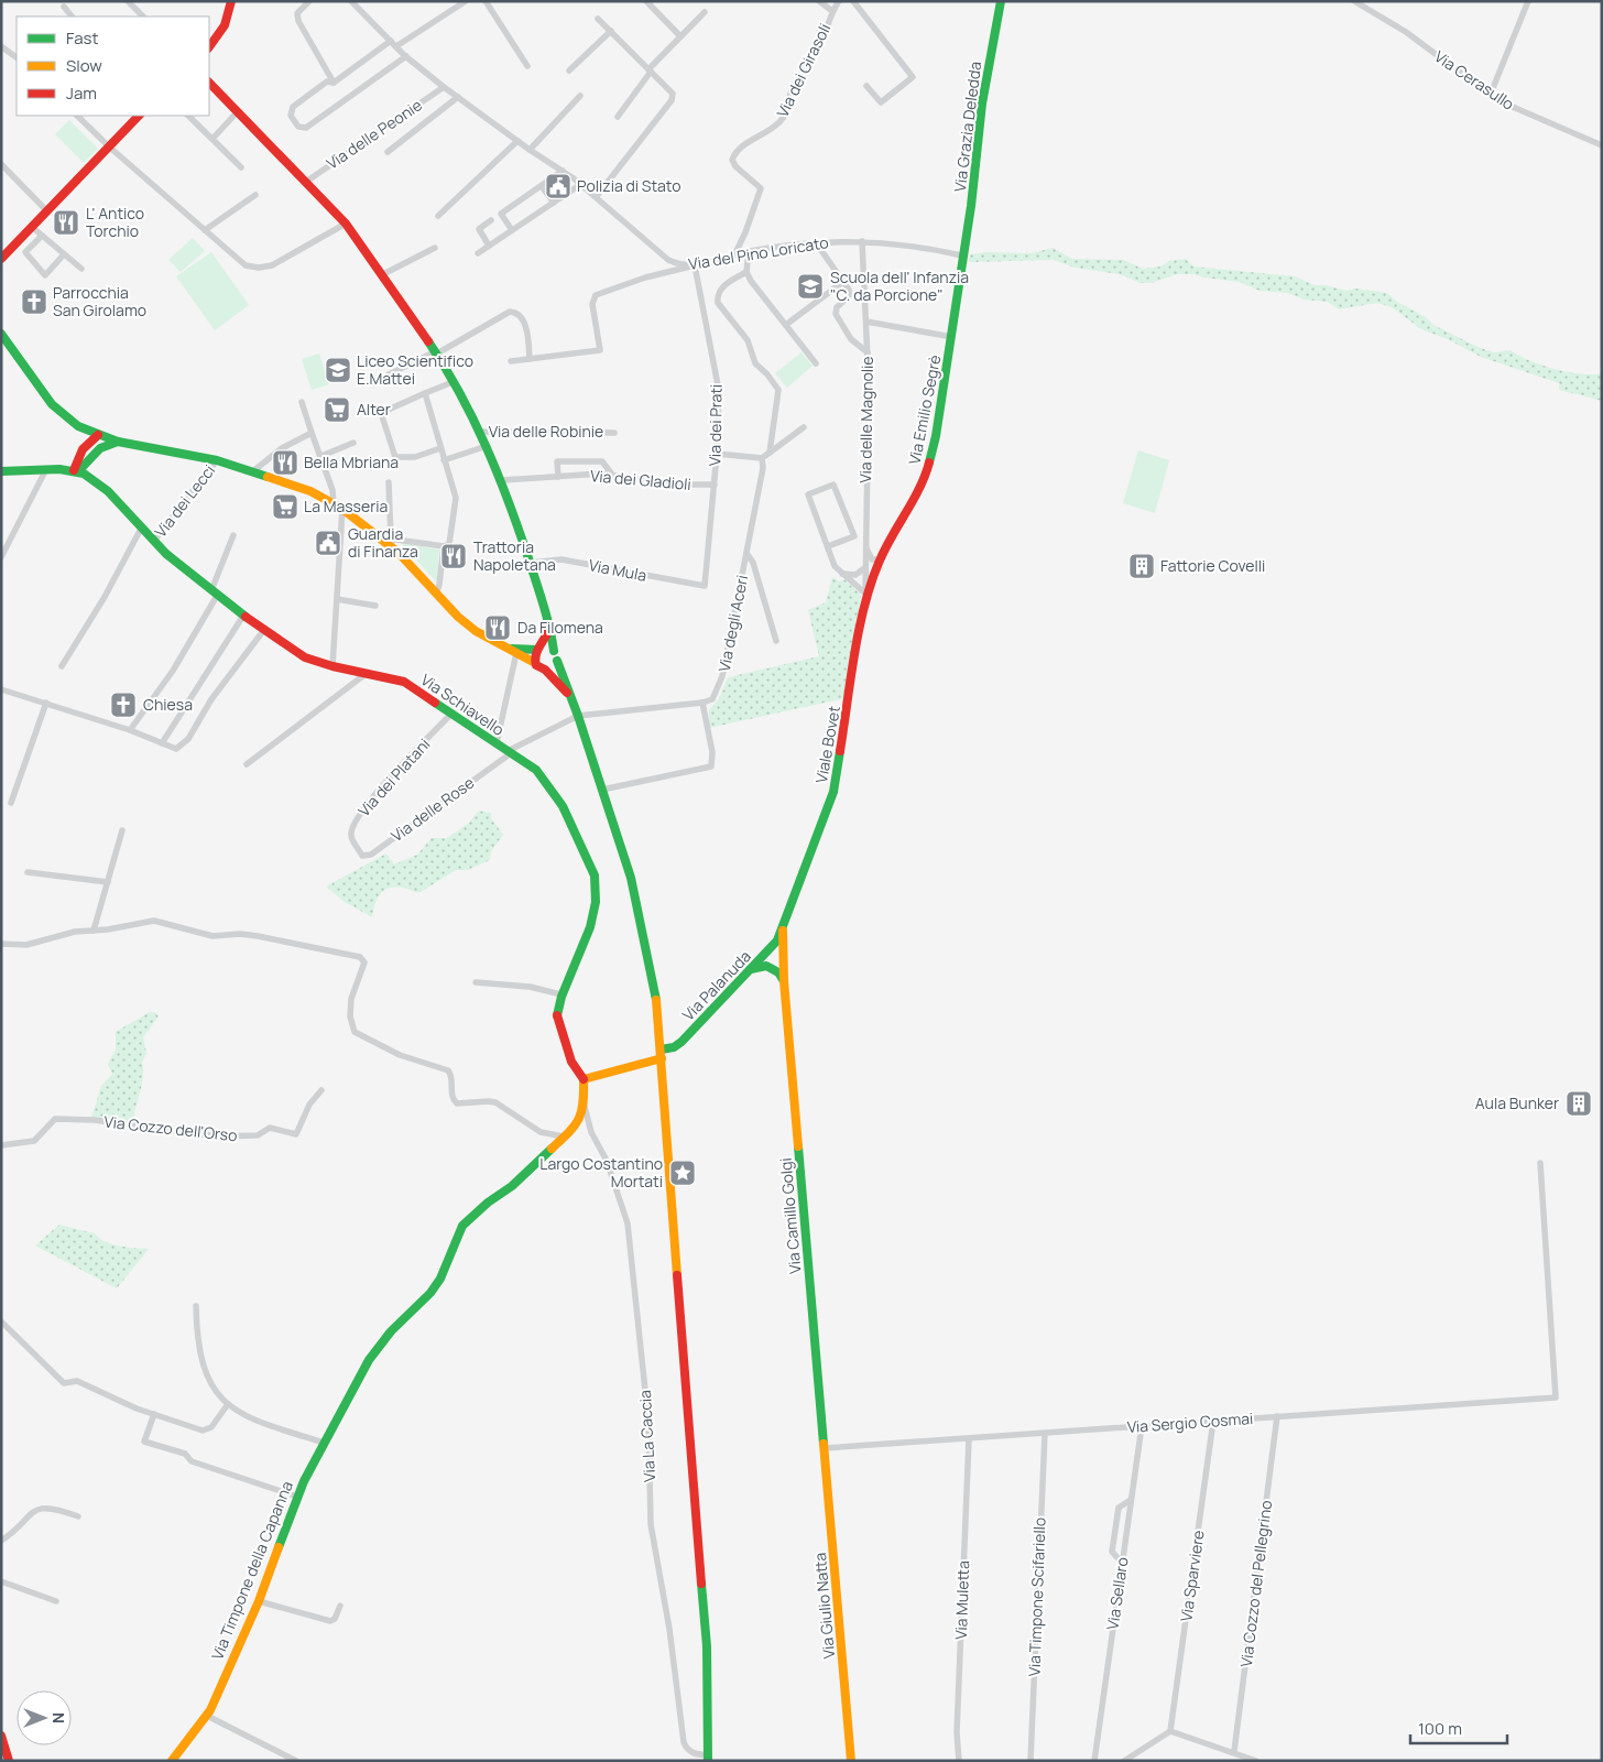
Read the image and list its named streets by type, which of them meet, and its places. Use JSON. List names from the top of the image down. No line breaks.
{"streets":{"street":["Via dei Girasoli","Via Cerasullo","Via Grazia Deledda","Via delle Peonie","Via del Pino Loricato","Via Emilio Segrè","Via delle Magnolie","Via dei Prati","Via delle Robinie","Via dei Gladioli","Via dei Lecci","Via Mula","Via degli Aceri","Via Schiavello","Viale Bovet","Via dei Platani","Via delle Rose","Via Palanuda","Via Cozzo dell'Orso","Via Camillo Golgi","Via Sergio Cosmai","Via La Caccia","Via Timpone della Capanna","Via Sparviere","Via Cozzo del Pellegrino","Via Sellaro","Via Timpone Scifariello","Via Muletta","Via Giulio Natta"]},"crossings":[["Via dei Girasoli","Via del Pino Loricato"],["Via Grazia Deledda","Via del Pino Loricato"],["Via Grazia Deledda","Via Emilio Segrè"],["Via delle Peonie","Via del Pino Loricato"],["Via del Pino Loricato","Via Emilio Segrè"],["Via del Pino Loricato","Via delle Magnolie"],["Via del Pino Loricato","Via dei Prati"],["Via Emilio Segrè","Viale Bovet"],["Via delle Magnolie","Viale Bovet"],["Via dei Prati","Via dei Gladioli"],["Via dei Prati","Via Mula"],["Via dei Lecci","Via Schiavello"],["Via Schiavello","Via dei Platani"],["Via Schiavello","Via delle Rose"],["Via Schiavello","Via Palanuda"],["Viale Bovet","Via Palanuda"],["Viale Bovet","Via Camillo Golgi"],["Via dei Platani","Via delle Rose"],["Via Palanuda","Via Camillo Golgi"],["Via Camillo Golgi","Via Sergio Cosmai"],["Via Camillo Golgi","Via Giulio Natta"],["Via Sergio Cosmai","Via Sparviere"],["Via Sergio Cosmai","Via Cozzo del Pellegrino"],["Via Sergio Cosmai","Via Sellaro"],["Via Sergio Cosmai","Via Timpone Scifariello"],["Via Sergio Cosmai","Via Muletta"],["Via Sergio Cosmai","Via Giulio Natta"]],"places":{"public building":["Polizia di Stato","Guardia di Finanza"],"restaurant":["L' Antico Torchio","Bella Mbriana","Trattoria Napoletana","Da Filomena"],"school or university":["Scuola dell' Infanzia \"C. da Porcione\"","Liceo Scientifico E.Mattei"],"church":["Parrocchia San Girolamo","Chiesa"],"supermarket":["Alter","La Masseria"],"building":["Fattorie Covelli","Aula Bunker"],"place":["Largo Costantino Mortati"]},"legend":["Fast","Slow","Jam"],"scale_bar":"100 m","north":"right"}
